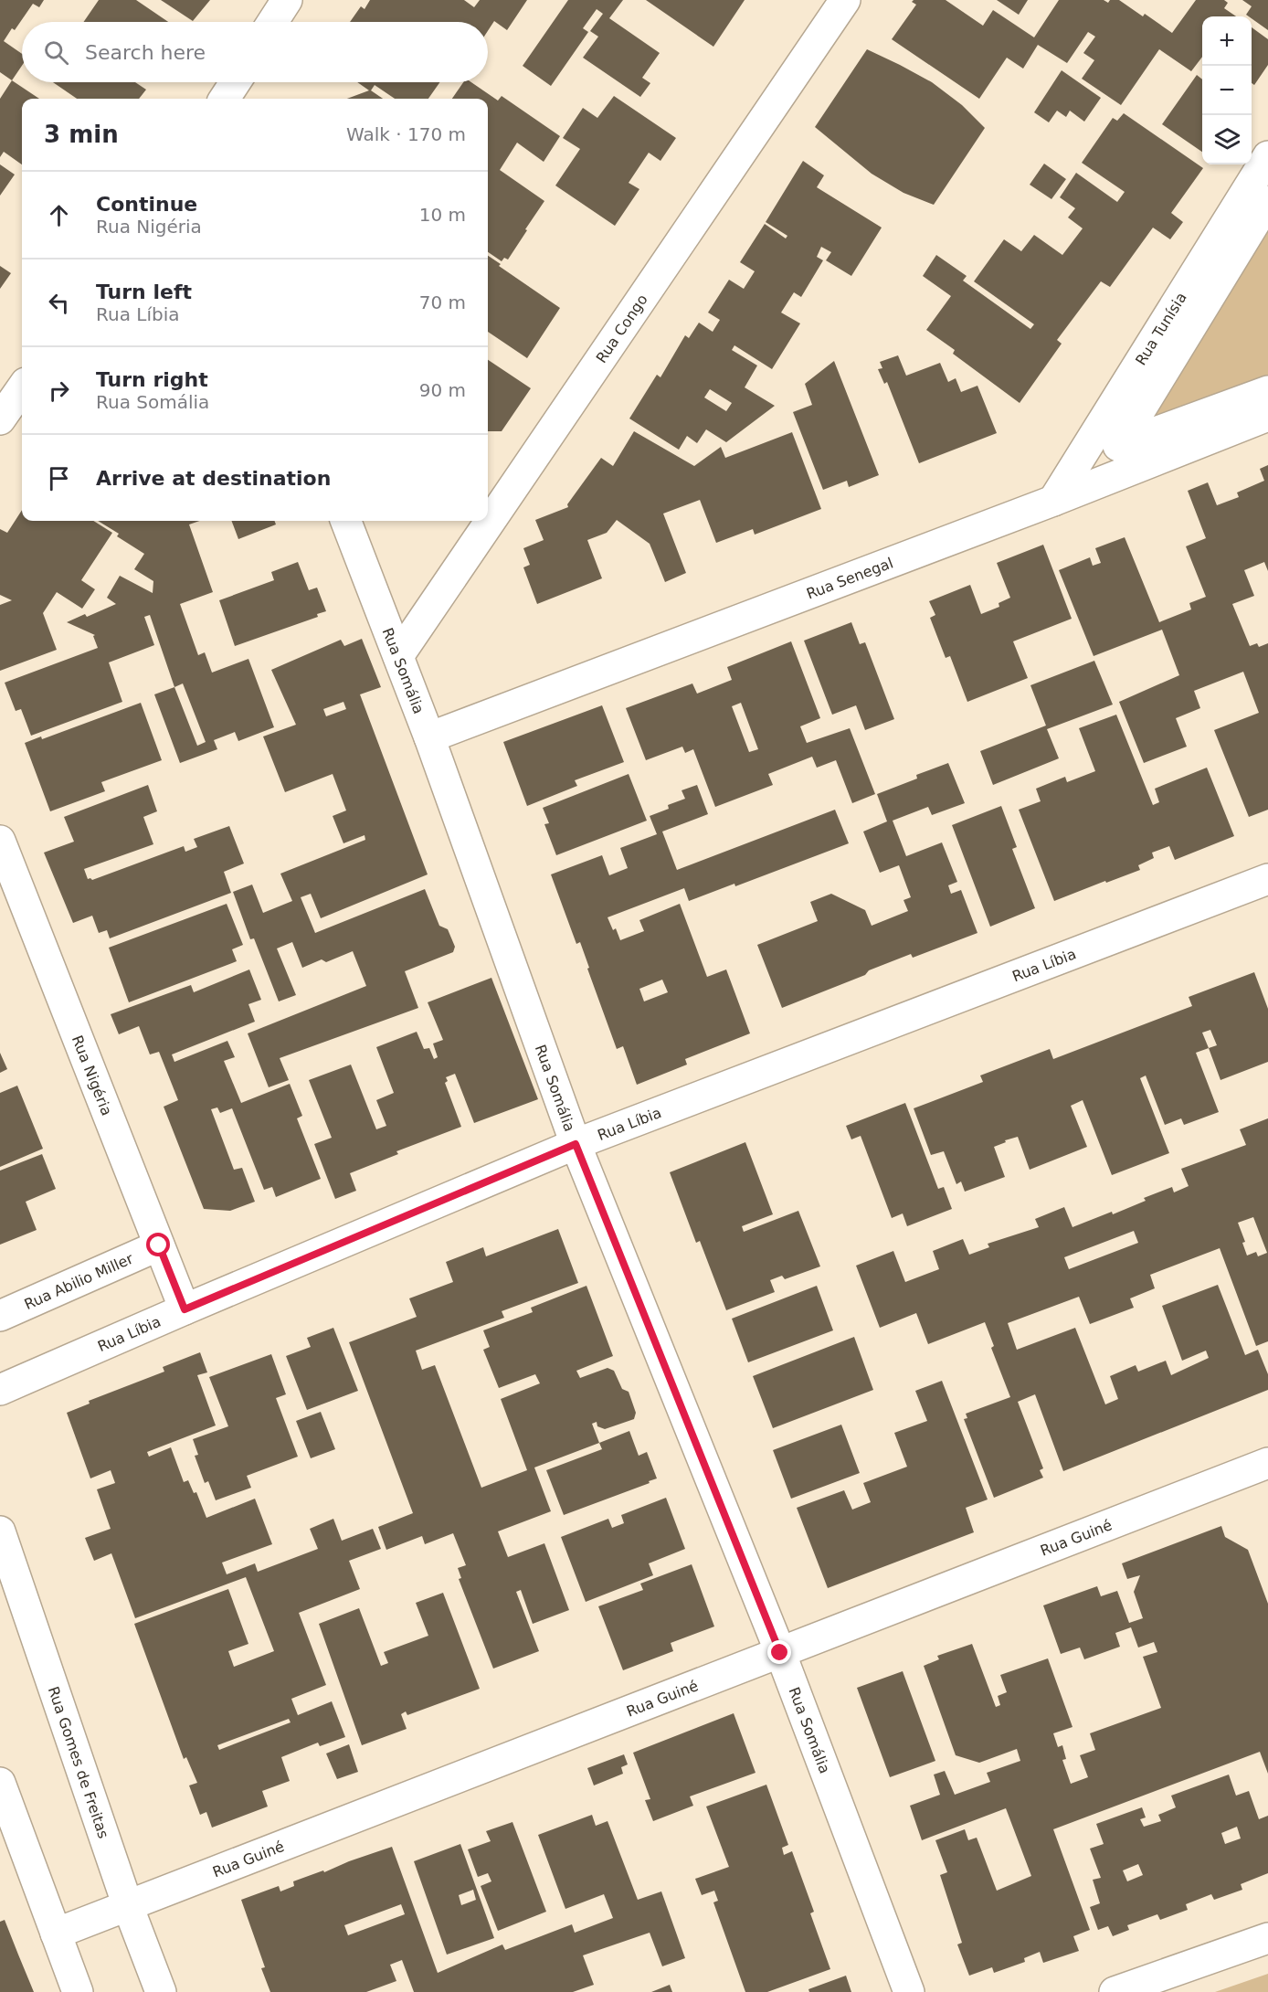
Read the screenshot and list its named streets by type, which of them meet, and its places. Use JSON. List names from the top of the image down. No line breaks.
{"streets":{"street":["Rua Congo","Rua Tunísia","Rua Senegal","Rua Somália","Rua Líbia","Rua Nigéria","Rua Abilio Miller","Rua Guiné","Rua Gomes de Freitas"]},"crossings":[["Rua Congo","Rua Somália"],["Rua Tunísia","Rua Senegal"],["Rua Senegal","Rua Somália"],["Rua Somália","Rua Líbia"],["Rua Somália","Rua Guiné"],["Rua Líbia","Rua Nigéria"],["Rua Nigéria","Rua Abilio Miller"],["Rua Guiné","Rua Gomes de Freitas"]],"page":{"map_buttons":["+","−"],"search":"Search here","heading":["3 min","Walk · 170 m"],"list":[["Continue","Rua Nigéria","10 m"],["Turn left","Rua Líbia","70 m"],["Turn right","Rua Somália","90 m"],"Arrive at destination"]}}
